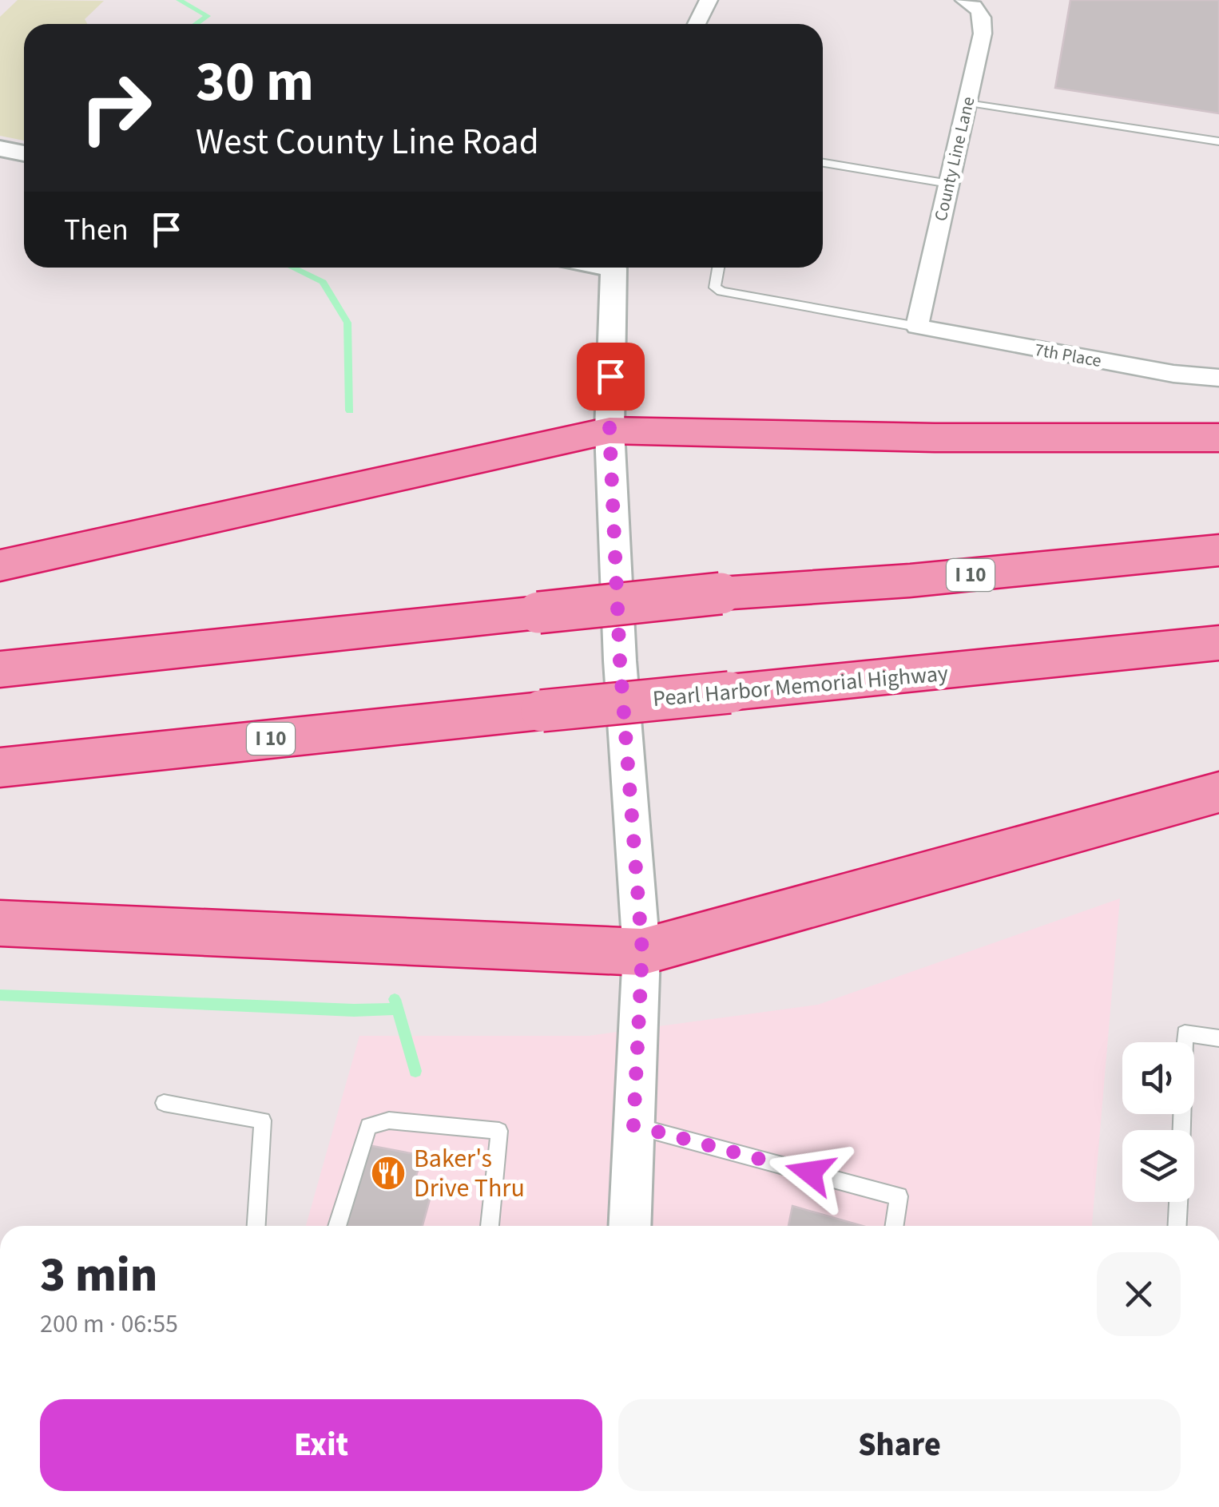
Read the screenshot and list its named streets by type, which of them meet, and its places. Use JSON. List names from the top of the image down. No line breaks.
{"streets":{"highway":["I 10","Pearl Harbor Memorial Highway"],"street":["County Line Lane","7th Place"]},"crossings":[["County Line Lane","7th Place"]],"places":{"restaurant":["Baker's Drive Thru"]},"page":{"turn":["30 m","West County Line Road"],"then":"Then","heading":["3 min","200 m · 06:55"],"buttons":["Exit","Share"]}}
